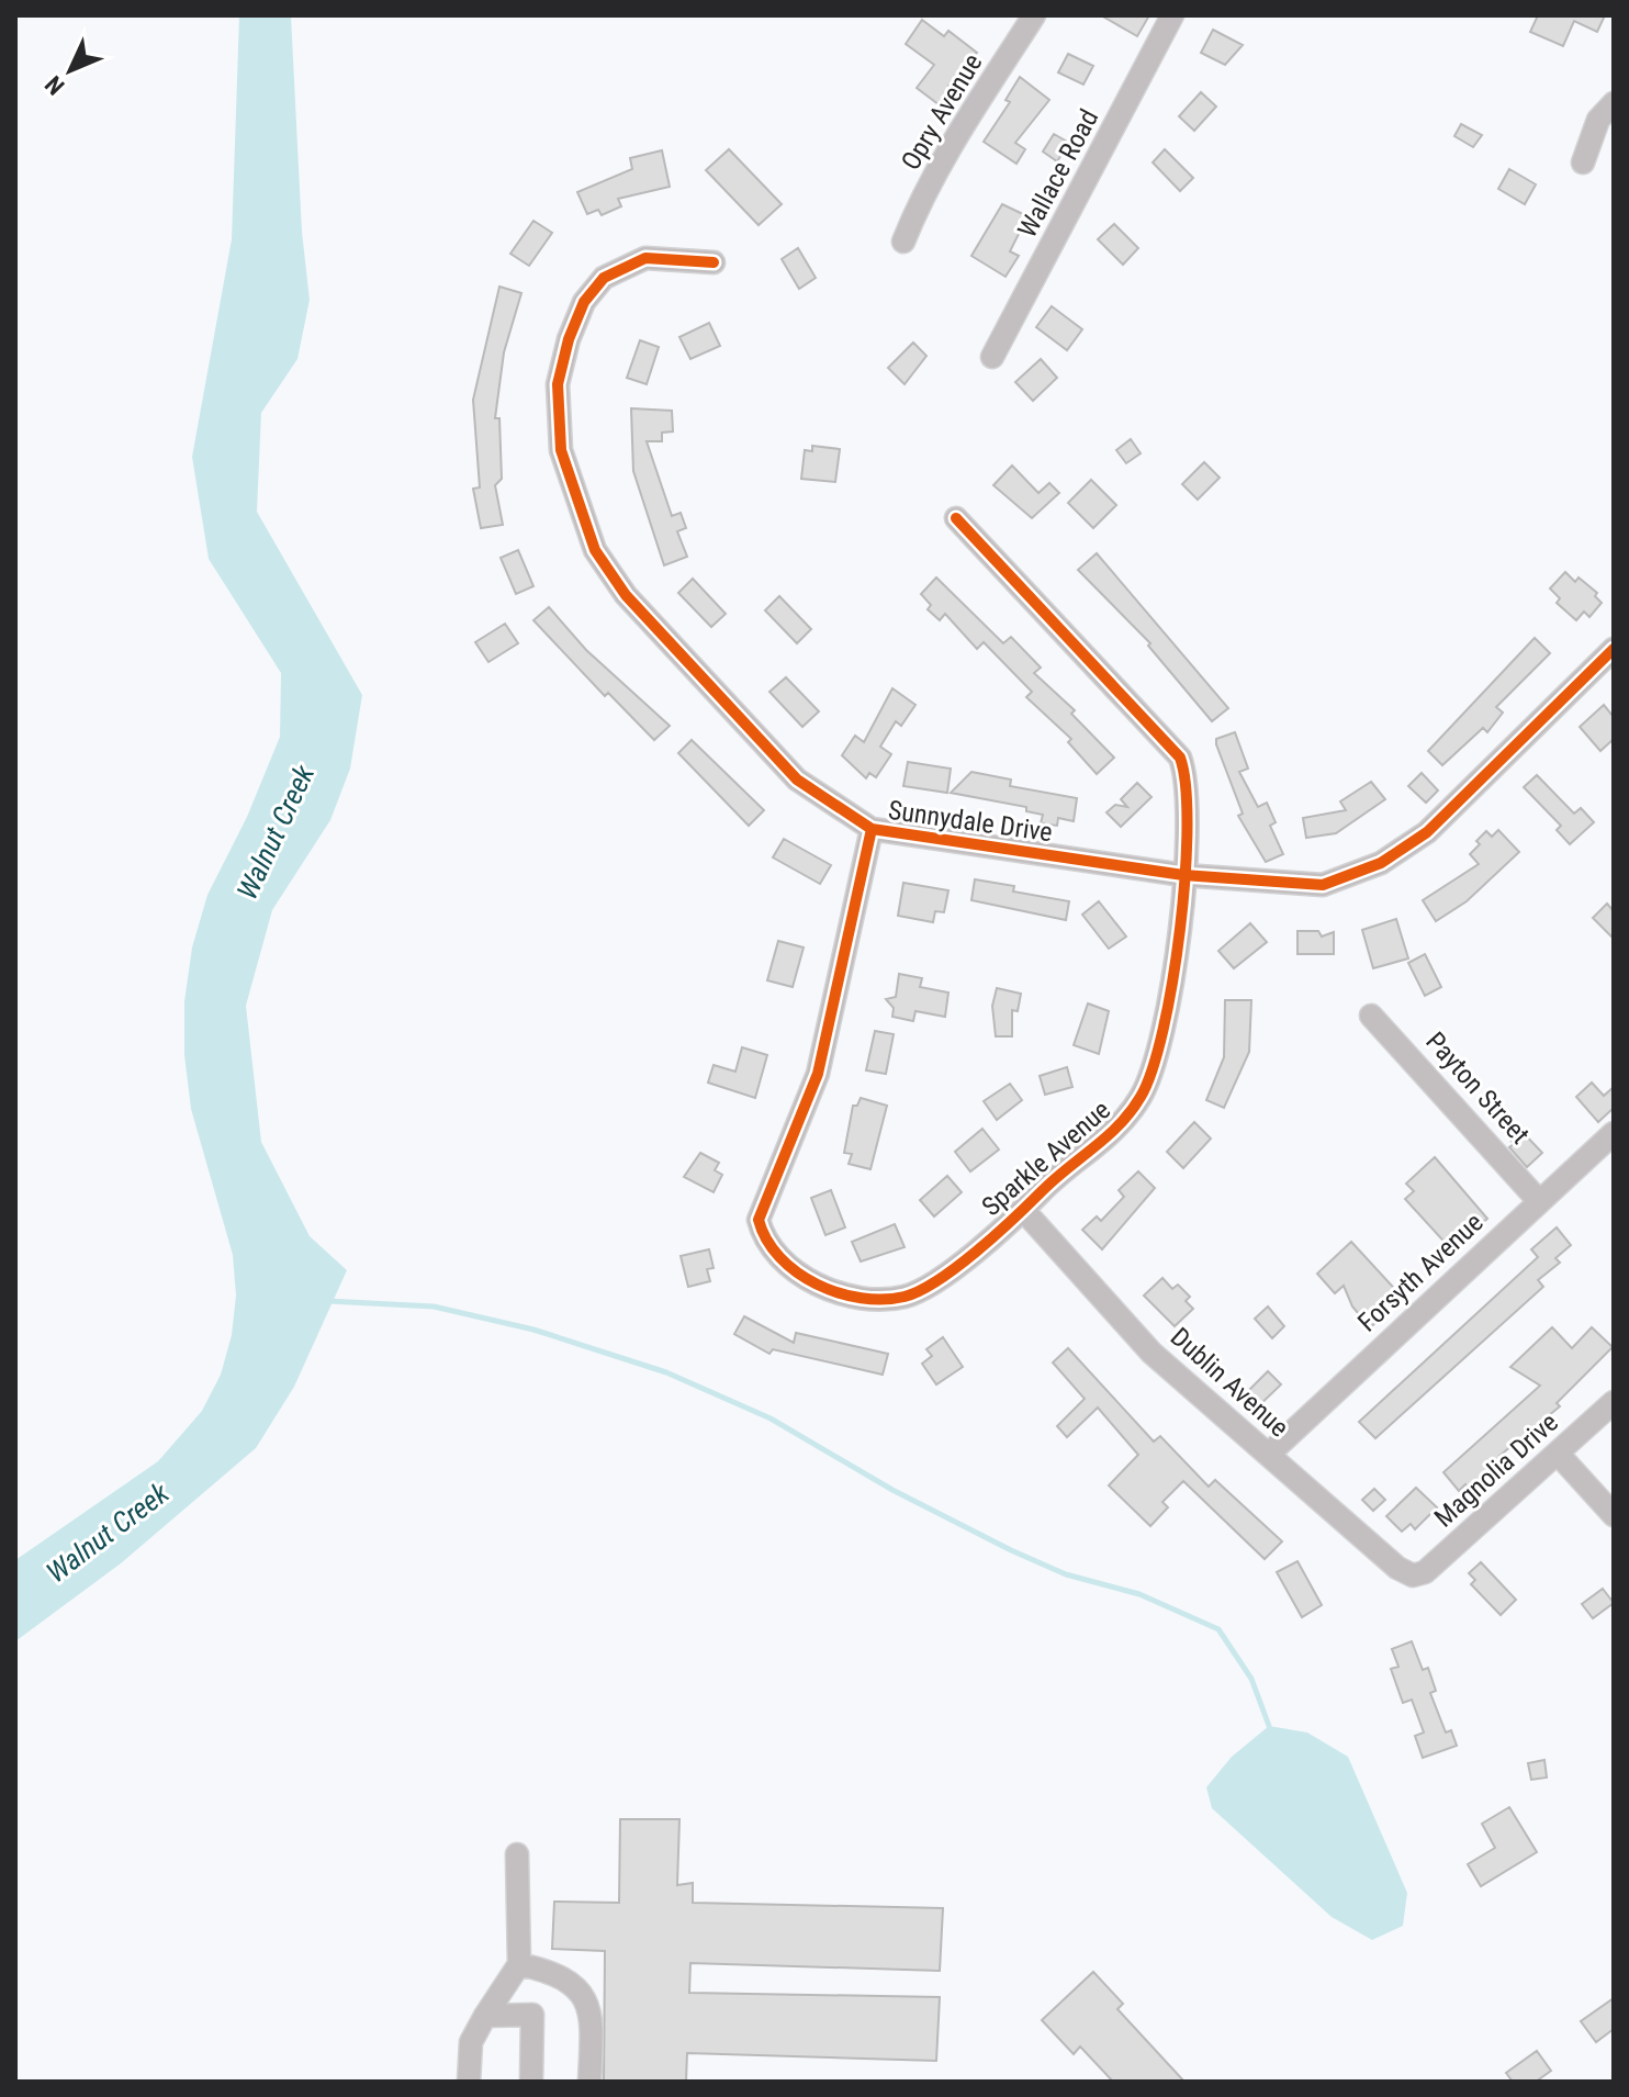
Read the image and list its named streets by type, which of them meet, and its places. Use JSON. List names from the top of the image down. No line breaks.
{"streets":{"street":["Opry Avenue","Wallace Road","Sunnydale Drive","Payton Street","Sparkle Avenue","Forsyth Avenue","Dublin Avenue","Magnolia Drive"]},"crossings":[["Sunnydale Drive","Sparkle Avenue"],["Payton Street","Forsyth Avenue"],["Sparkle Avenue","Dublin Avenue"],["Forsyth Avenue","Dublin Avenue"],["Dublin Avenue","Magnolia Drive"]],"water":["Walnut Creek"],"north":"bottom left"}
